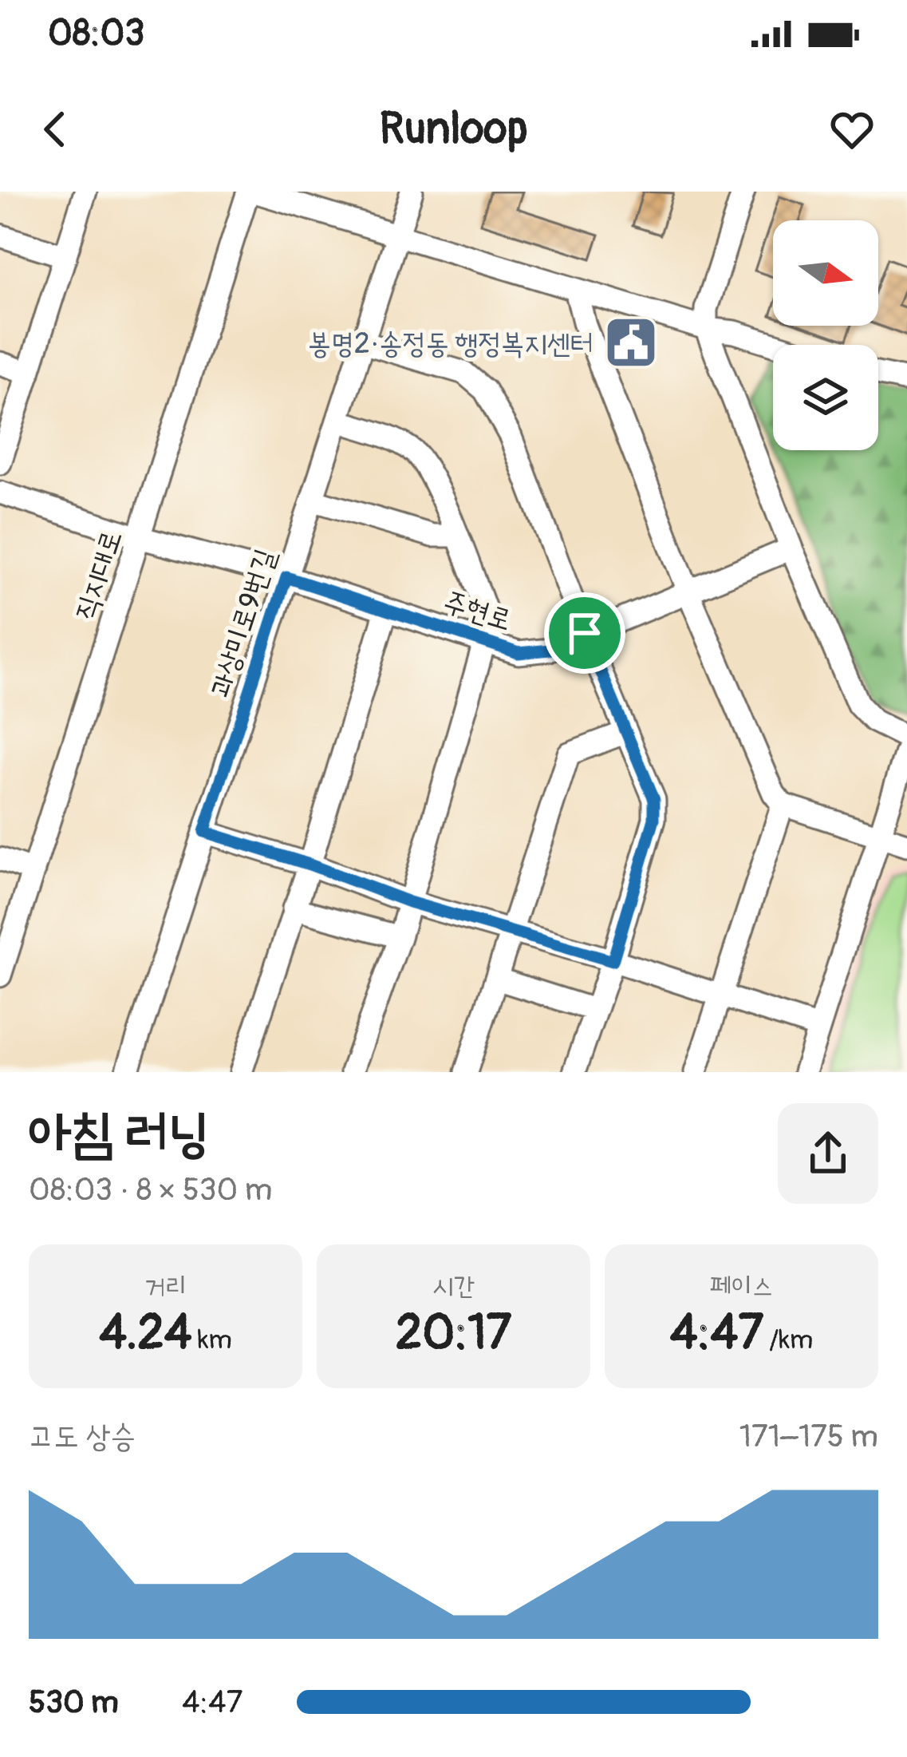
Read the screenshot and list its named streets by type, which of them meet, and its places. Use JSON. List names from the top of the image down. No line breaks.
{"streets":{"street":["직지대로","주현로","과상미로9번길"]},"crossings":[["직지대로","주현로"],["주현로","과상미로9번길"]],"places":{"public building":["봉명2·송정동 행정복지센터"]},"north":"right","page":{"status":"08:03","header":"Runloop","heading":["아침 러닝","08:03 · 8 × 530 m"],"stats":[["거리","4.24 km"],["시간","20:17"],["페이스","4:47 /km"]],"chart":["고도 상승","171–175 m"],"list":[{"name":"530 m","note":"4:47"}]}}
